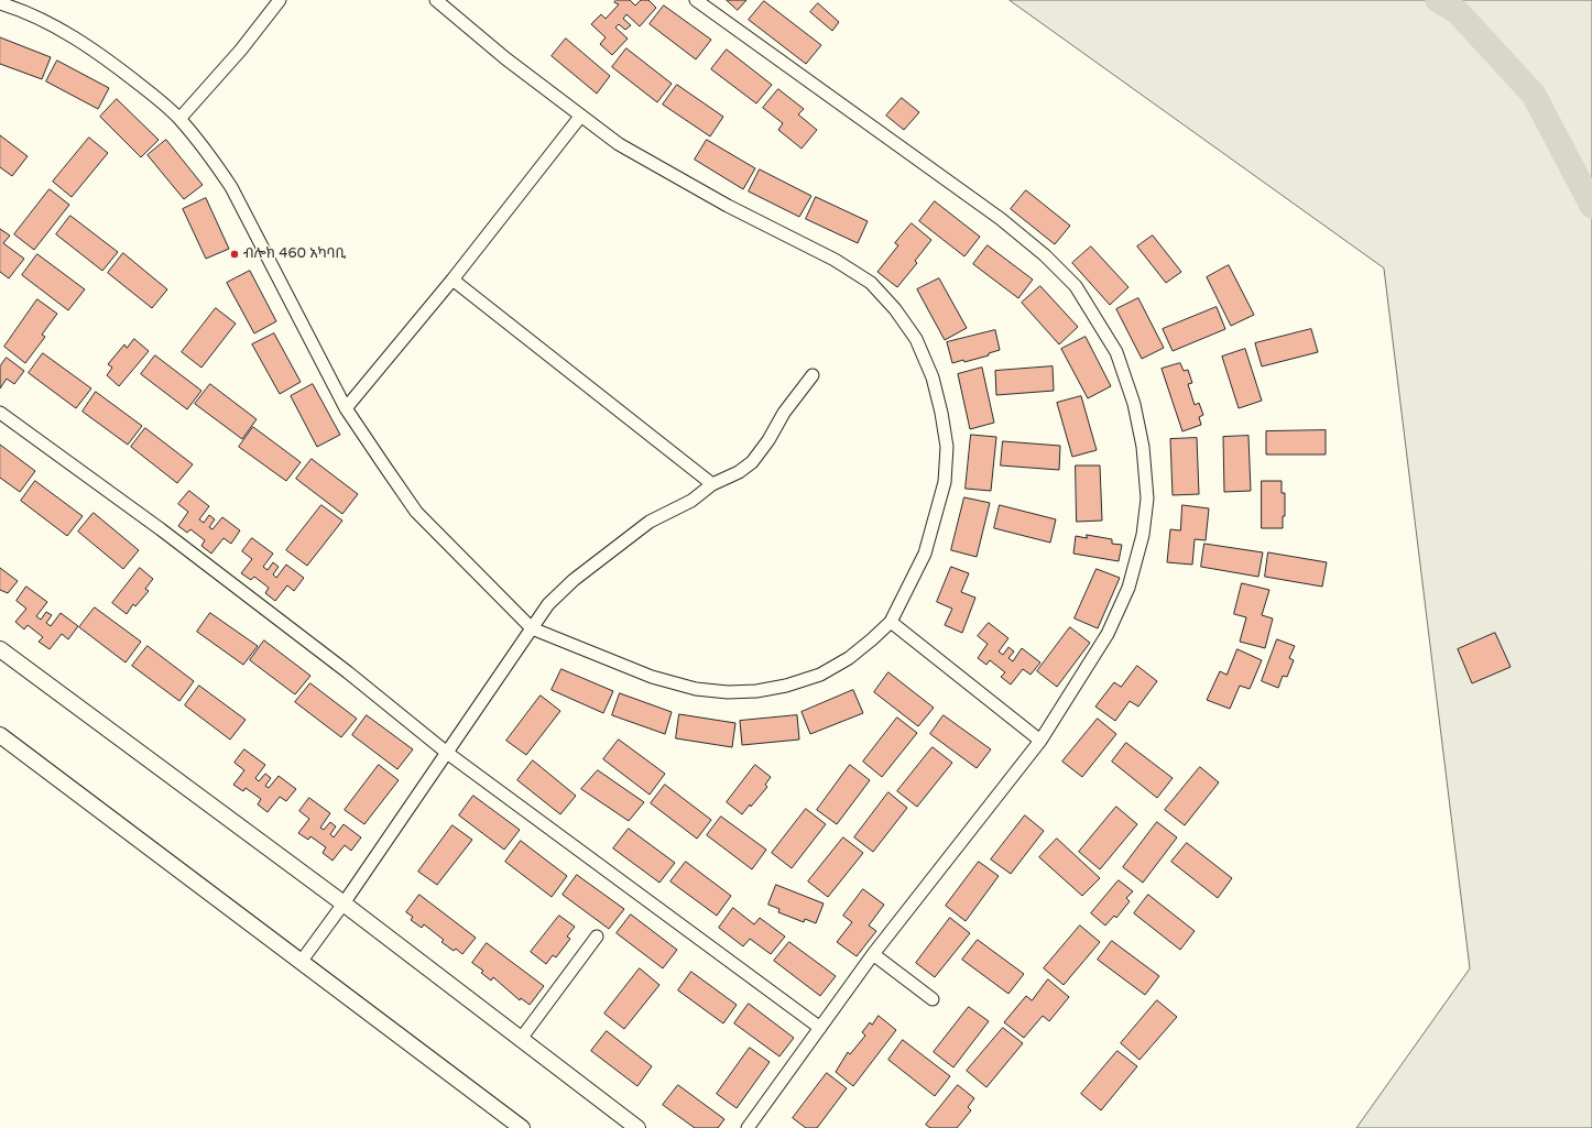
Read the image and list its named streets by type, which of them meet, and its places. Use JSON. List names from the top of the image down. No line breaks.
{"places":["ብሎክ 460 አካባቢ"]}
